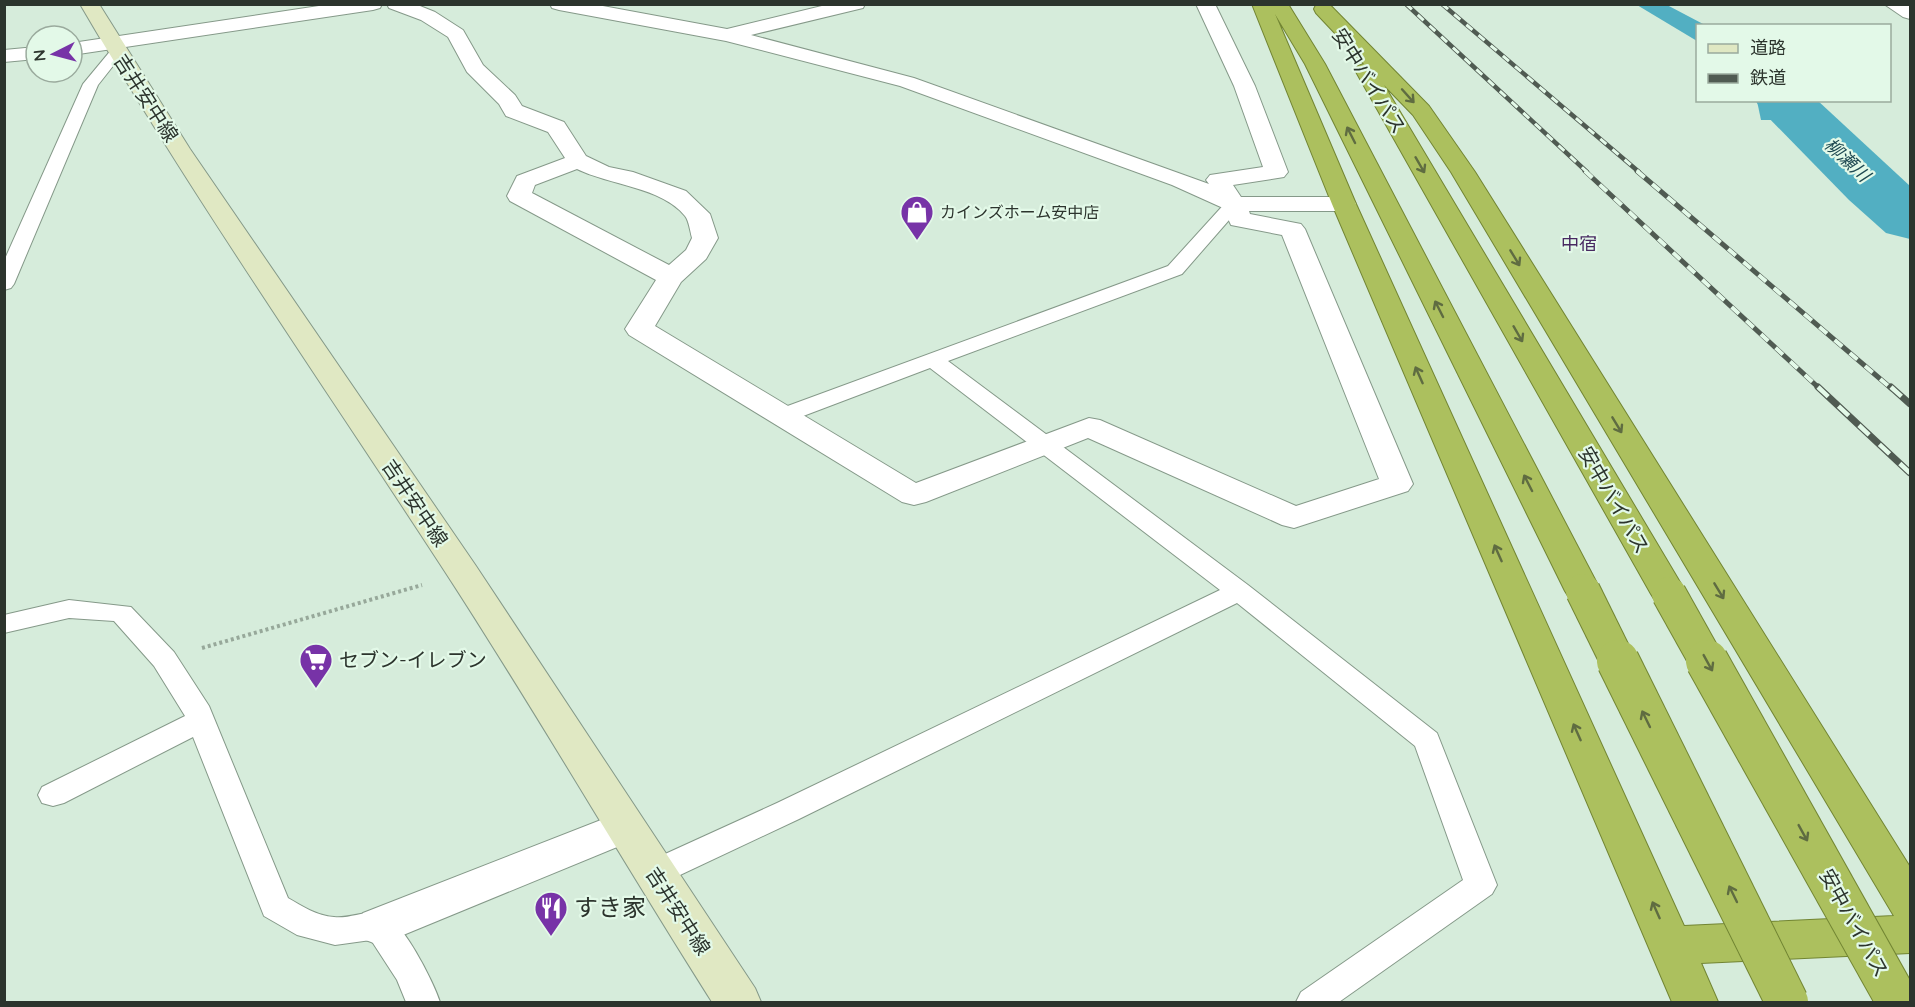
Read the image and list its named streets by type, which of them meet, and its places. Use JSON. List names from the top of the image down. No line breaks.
{"streets":{"highway":["安中バイパス"],"main road":["吉井安中線"]},"districts":["中宿"],"water":["柳瀬川"],"places":{"shop":["カインズホーム安中店"],"supermarket":["セブン-イレブン"],"restaurant":["すき家"]},"legend":["道路","鉄道"],"north":"left"}
